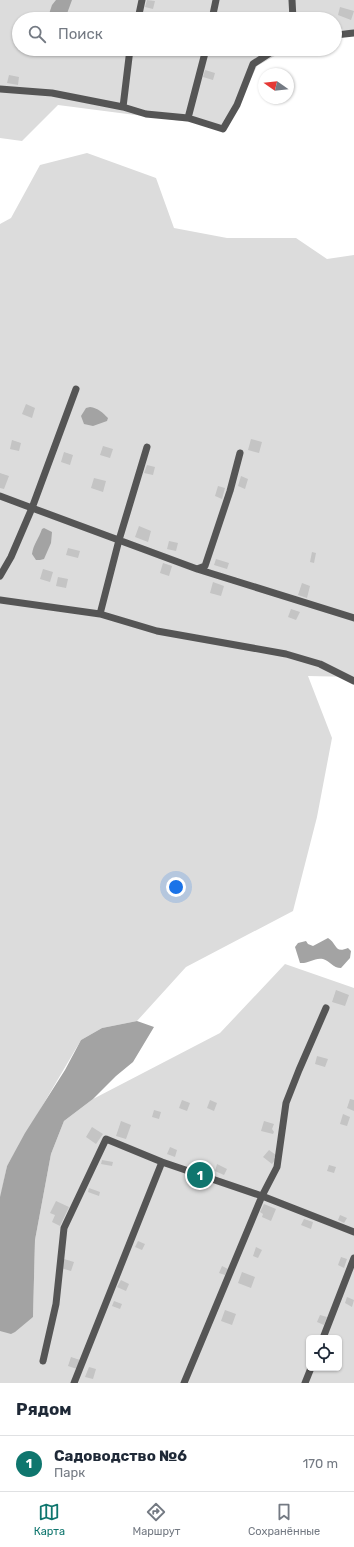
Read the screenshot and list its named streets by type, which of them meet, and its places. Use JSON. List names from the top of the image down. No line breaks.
{"north":"left","page":{"search":"Поиск","pins":"1","heading":"Рядом","list":[{"mark":"1","name":"Садоводство №6","note":"Парк","value":"170 m"}],"nav":["Карта","Маршрут","Сохранённые"]}}
